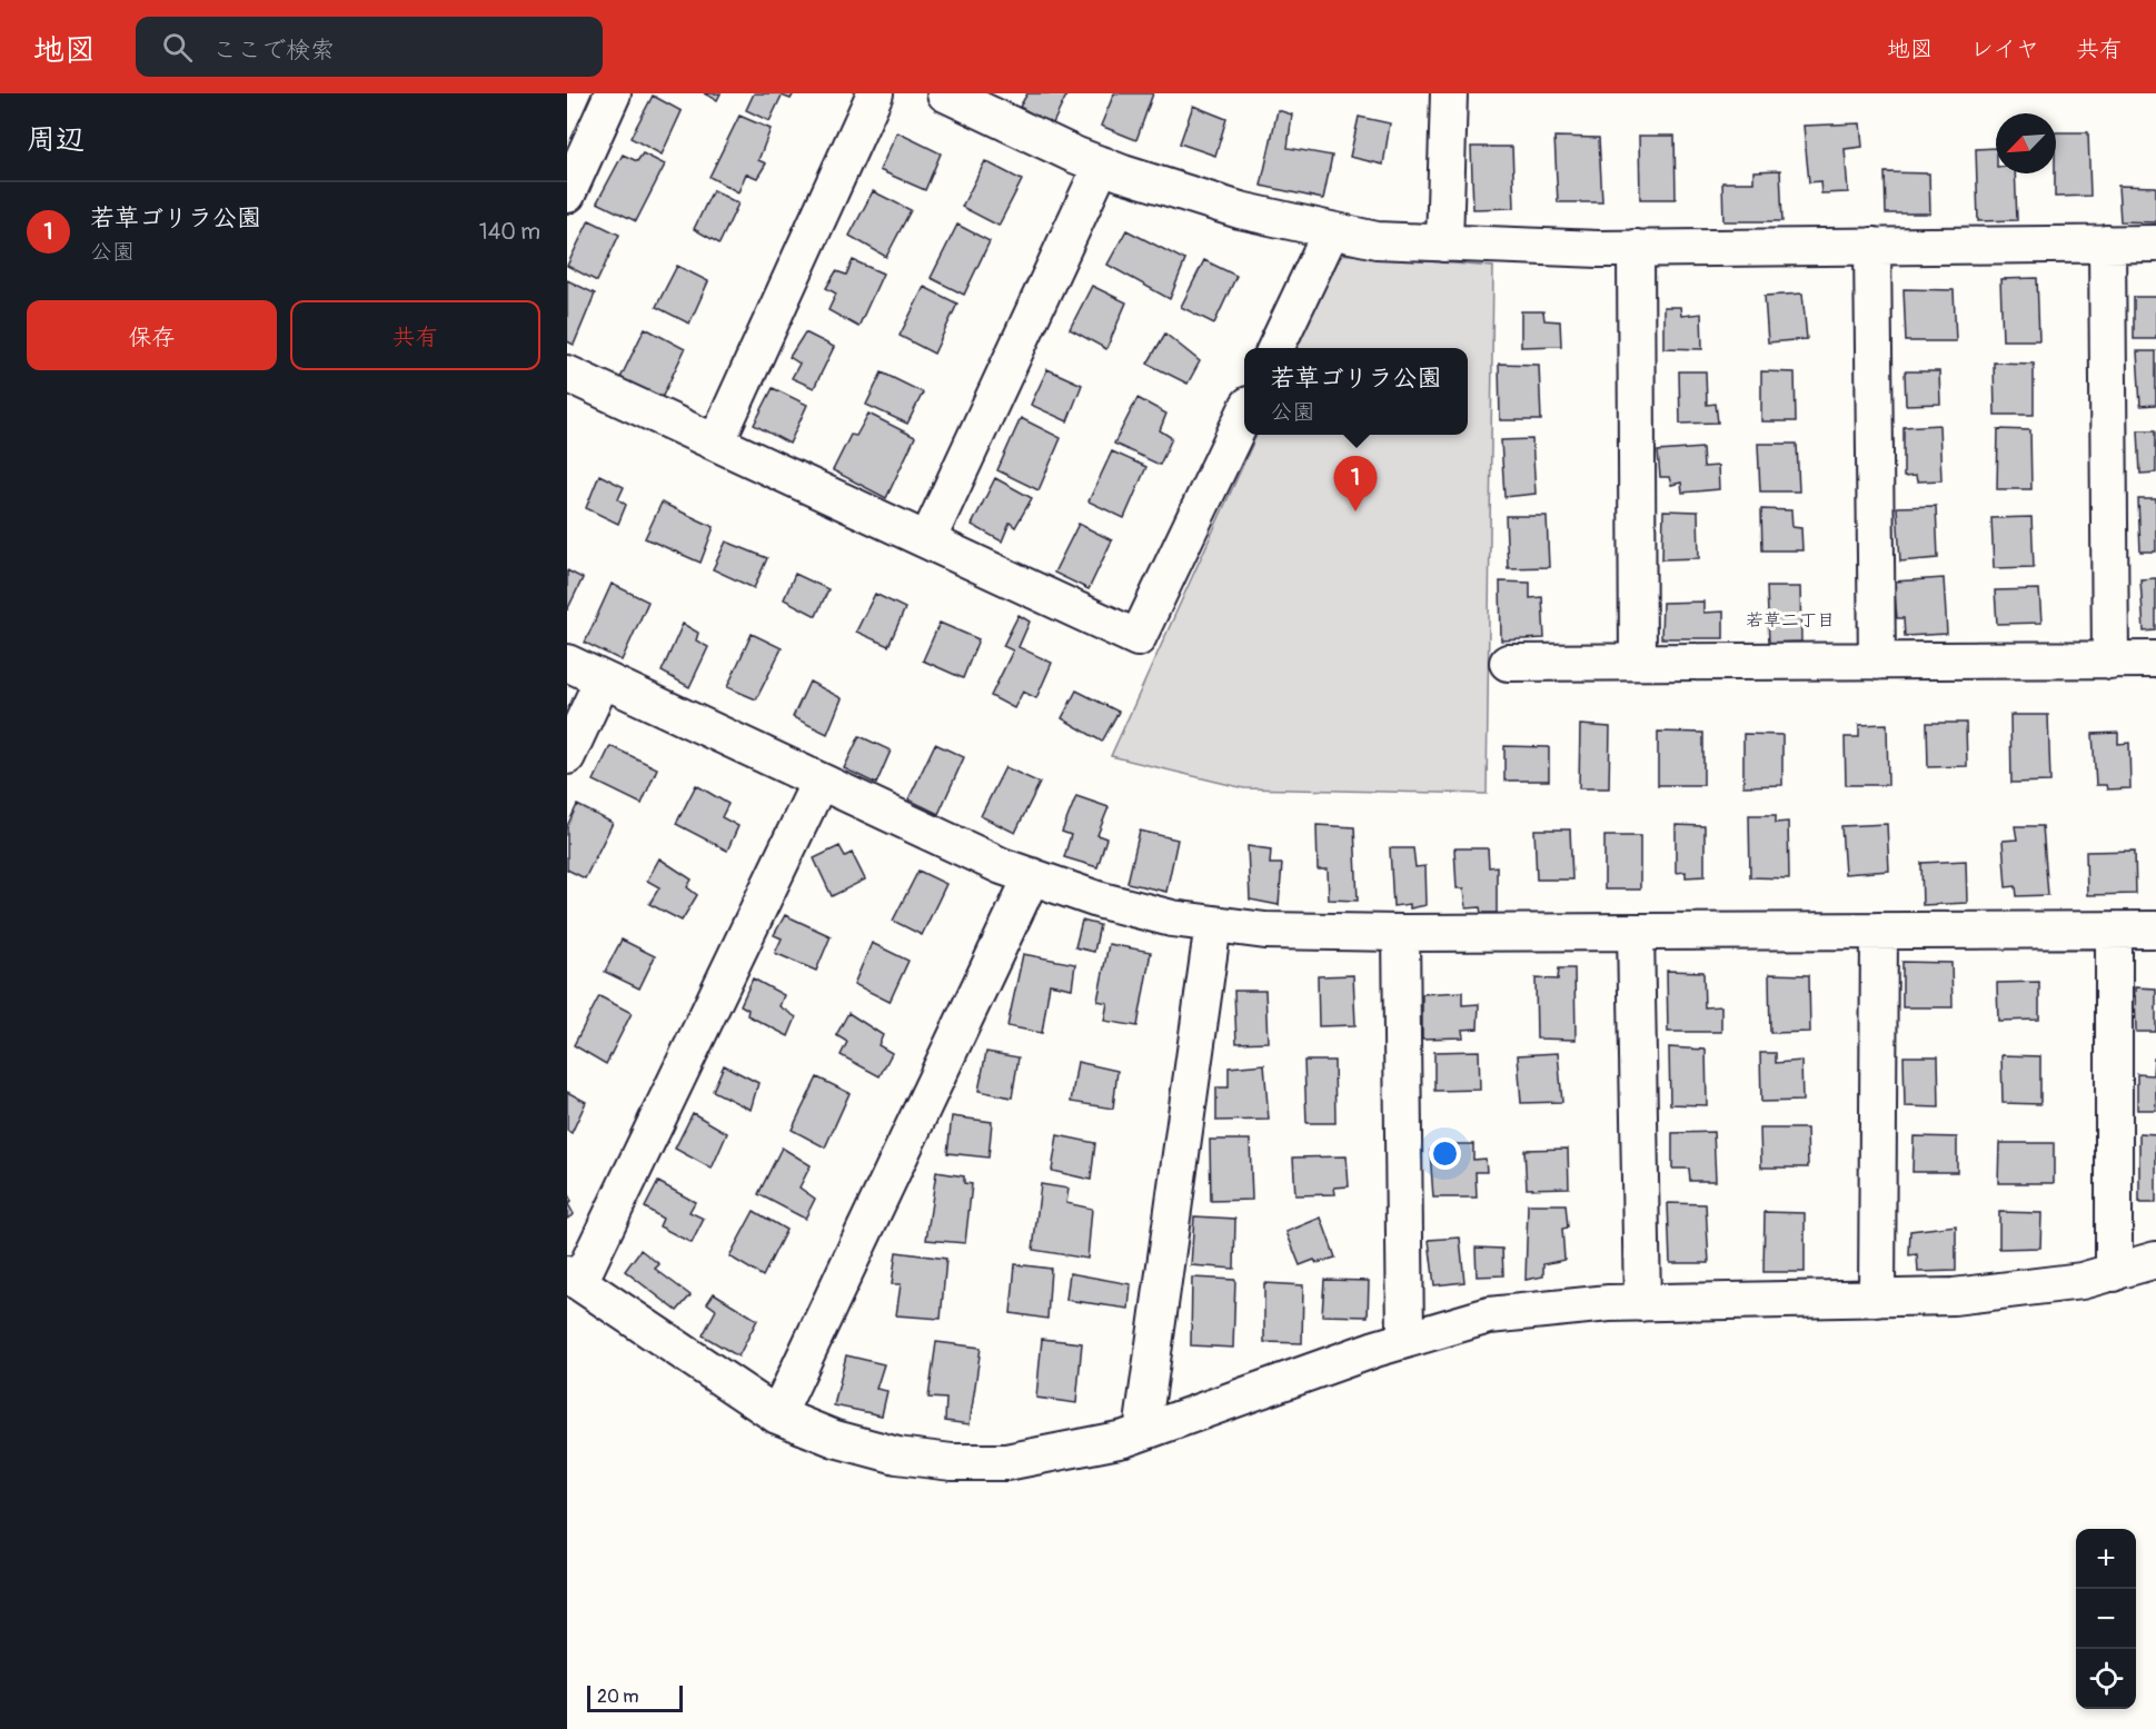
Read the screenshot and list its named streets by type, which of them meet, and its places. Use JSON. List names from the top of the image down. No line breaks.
{"districts":["若草二丁目"],"scale_bar":"20 m","north":"bottom left","page":{"header":"地図","search":"ここで検索","nav":["地図","レイヤ","共有"],"heading":"周辺","list":[{"mark":"1","name":"若草ゴリラ公園","note":"公園","value":"140 m"}],"buttons":["保存","共有"],"popup":["若草ゴリラ公園","公園"],"pins":"1","map_buttons":["+","−"],"scale":"20 m"}}
